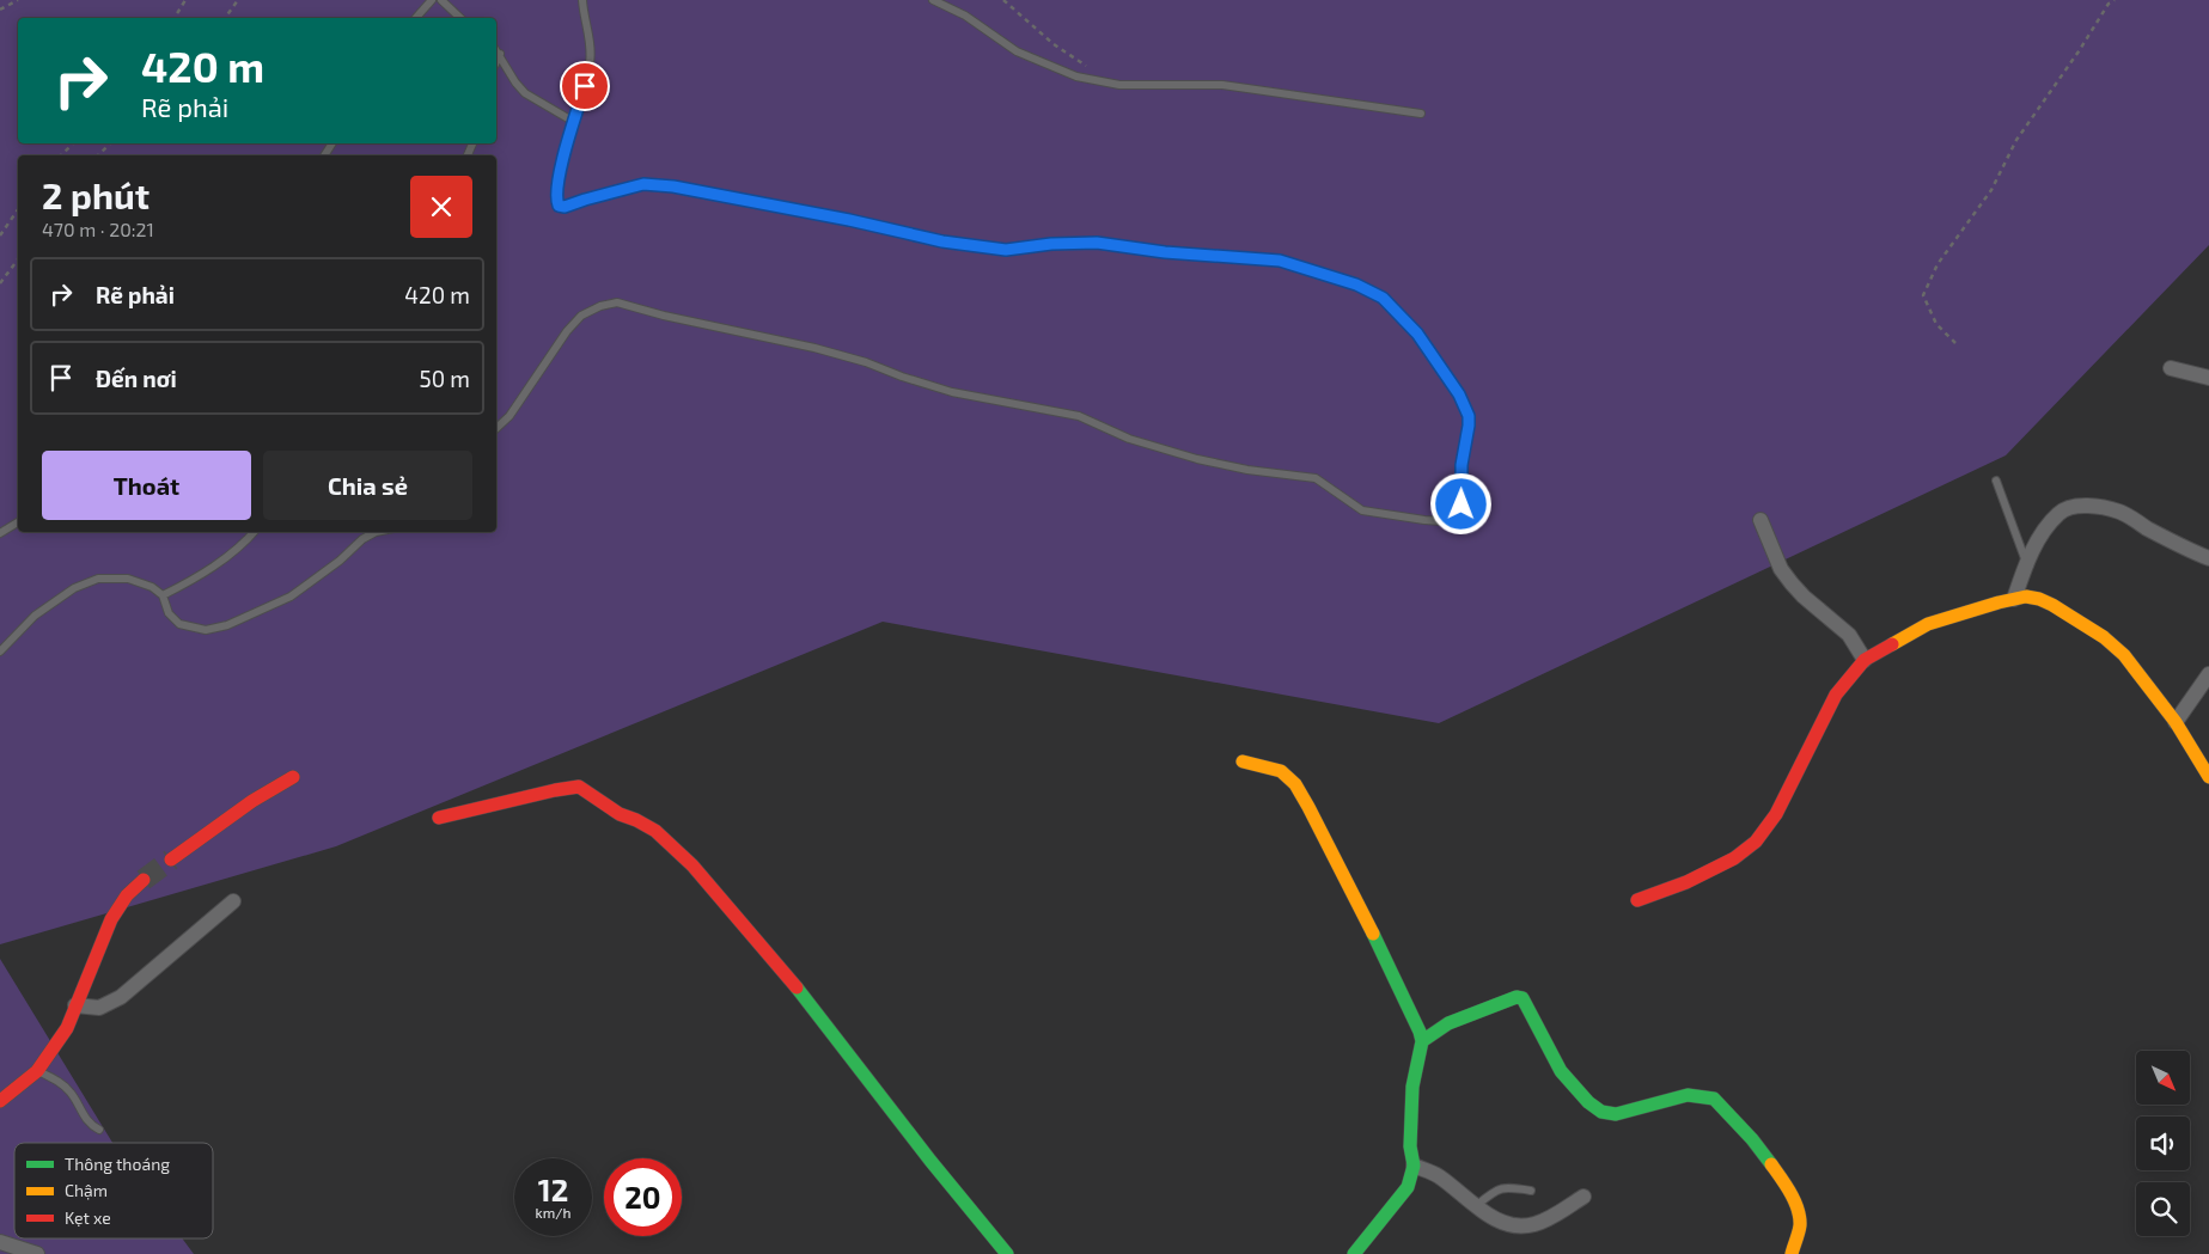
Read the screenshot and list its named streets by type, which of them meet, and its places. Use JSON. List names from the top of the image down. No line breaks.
{"legend":["Thông thoáng","Chậm","Kẹt xe"],"north":"bottom right","page":{"turn":["420 m","Rẽ phải"],"heading":["2 phút","470 m · 20:21"],"list":[{"name":"Rẽ phải","value":"420 m"},{"name":"Đến nơi","value":"50 m"}],"buttons":["Thoát","Chia sẻ"],"speed":"12 km/h","limit":"20"}}
